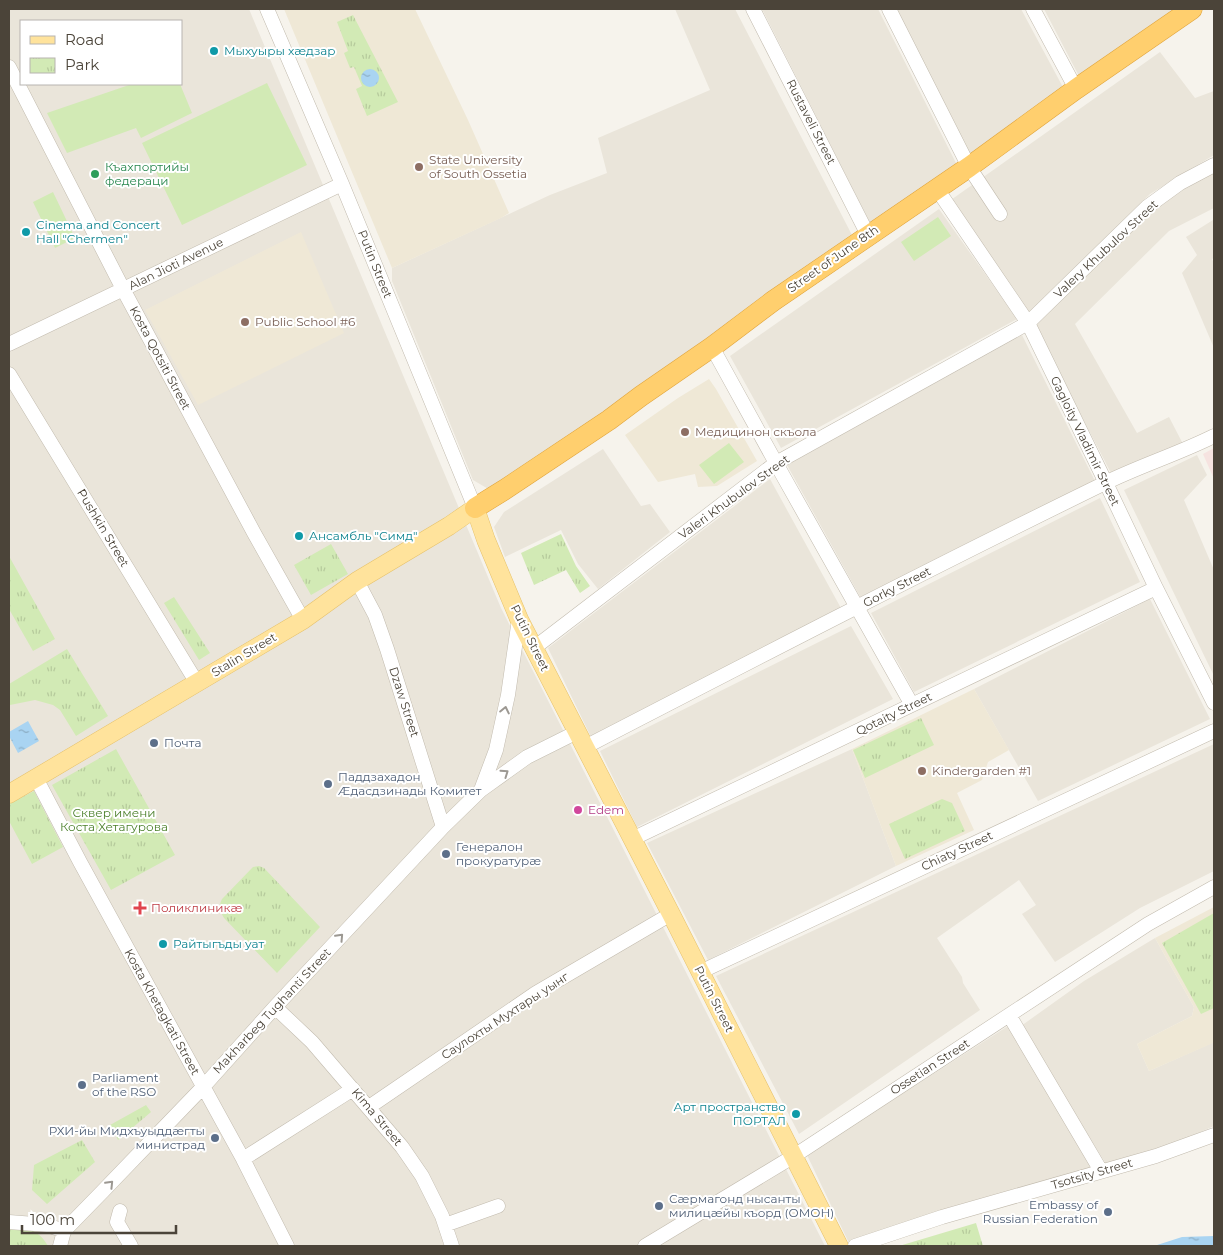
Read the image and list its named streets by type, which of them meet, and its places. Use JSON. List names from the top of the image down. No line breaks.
{"streets":{"highway":["Street of June 8th"],"main road":["Putin Street","Stalin Street"],"street":["Rustaveli Street","Valery Khubulov Street","Alan Jioti Avenue","Kosta Qotsiti Street","Gagloity Vladimir Street","Valeri Khubulov Street","Pushkin Street","Gorky Street","Dzaw Street","Qotaity Street","Chiaty Street","Makharbeg Tughanti Street","Kosta Khetagkati Street","Саулохты Мухтары уынг","Ossetian Street","Kima Street","Tsotsity Street"]},"crossings":[["Rustaveli Street","Street of June 8th"],["Valery Khubulov Street","Gagloity Vladimir Street"],["Valery Khubulov Street","Valeri Khubulov Street"],["Street of June 8th","Putin Street"],["Street of June 8th","Gagloity Vladimir Street"],["Street of June 8th","Stalin Street"],["Alan Jioti Avenue","Putin Street"],["Alan Jioti Avenue","Kosta Qotsiti Street"],["Putin Street","Valeri Khubulov Street"],["Putin Street","Gorky Street"],["Putin Street","Stalin Street"],["Putin Street","Qotaity Street"],["Putin Street","Chiaty Street"],["Putin Street","Makharbeg Tughanti Street"],["Putin Street","Саулохты Мухтары уынг"],["Putin Street","Ossetian Street"],["Kosta Qotsiti Street","Stalin Street"],["Gagloity Vladimir Street","Valeri Khubulov Street"],["Gagloity Vladimir Street","Gorky Street"],["Gagloity Vladimir Street","Qotaity Street"],["Pushkin Street","Stalin Street"],["Gorky Street","Makharbeg Tughanti Street"],["Stalin Street","Dzaw Street"],["Stalin Street","Kosta Khetagkati Street"],["Dzaw Street","Makharbeg Tughanti Street"],["Makharbeg Tughanti Street","Kosta Khetagkati Street"],["Makharbeg Tughanti Street","Kima Street"],["Саулохты Мухтары уынг","Kima Street"]],"one_way":["Makharbeg Tughanti Street"],"parks":["Сквер имени Коста Хетагурова"],"places":{"other":["Мыхуыры хæдзар","State University of South Ossetia","Къахпортийы федераци","Cinema and Concert Hall \"Chermen\"","Public School #6","Медицинон скъола","Ансамбль \"Симд\"","Почта","Kindergarden #1","Паддзахадон Æдасдзинады Комитет","Edem","Генералон прокуратурæ","Райтыгъды уат","Parliament of the RSO","Арт пространство ПОРТАЛ","РХИ-йы Мидхъуыддæгты министрад","Сæрмагонд нысанты милицæйы къорд (ОМОН)","Embassy of Russian Federation"],"health":["Поликлиникæ"]},"legend":["Road","Park"],"scale_bar":"100 m"}
